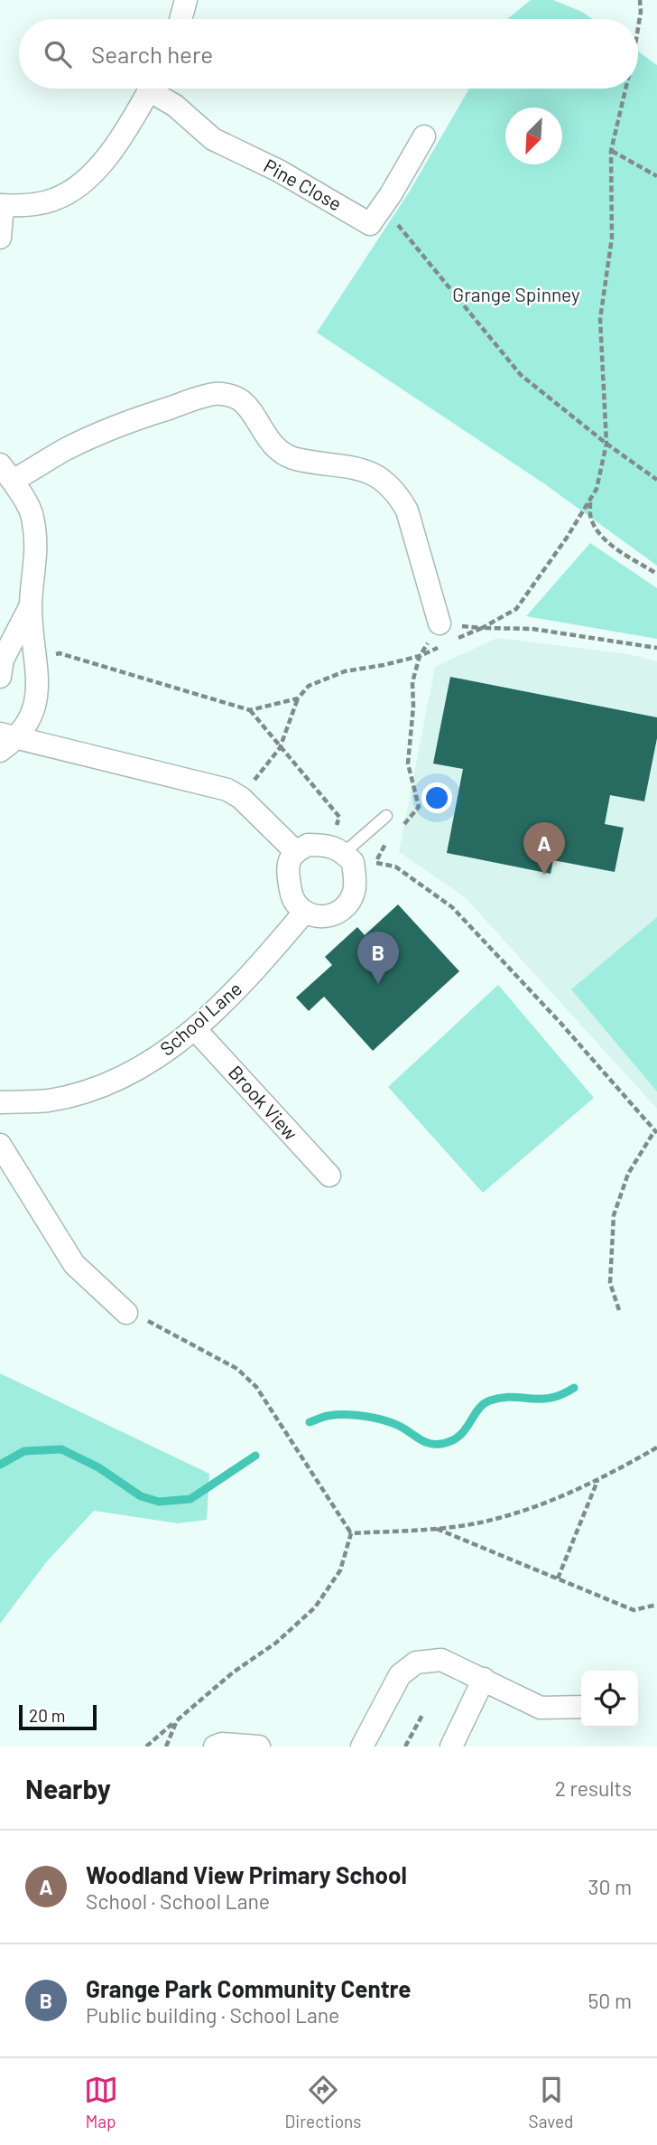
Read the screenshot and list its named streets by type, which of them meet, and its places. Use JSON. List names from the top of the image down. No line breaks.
{"streets":{"street":["Pine Close","School Lane","Brook View"]},"crossings":[["School Lane","Brook View"]],"parks":["Grange Spinney"],"scale_bar":"20 m","north":"bottom left","page":{"search":"Search here","pins":["A","B"],"scale":"20 m","heading":["Nearby","2 results"],"list":[{"mark":"A","name":"Woodland View Primary School","note":"School · School Lane","value":"30 m"},{"mark":"B","name":"Grange Park Community Centre","note":"Public building · School Lane","value":"50 m"}],"nav":["Map","Directions","Saved"]}}
